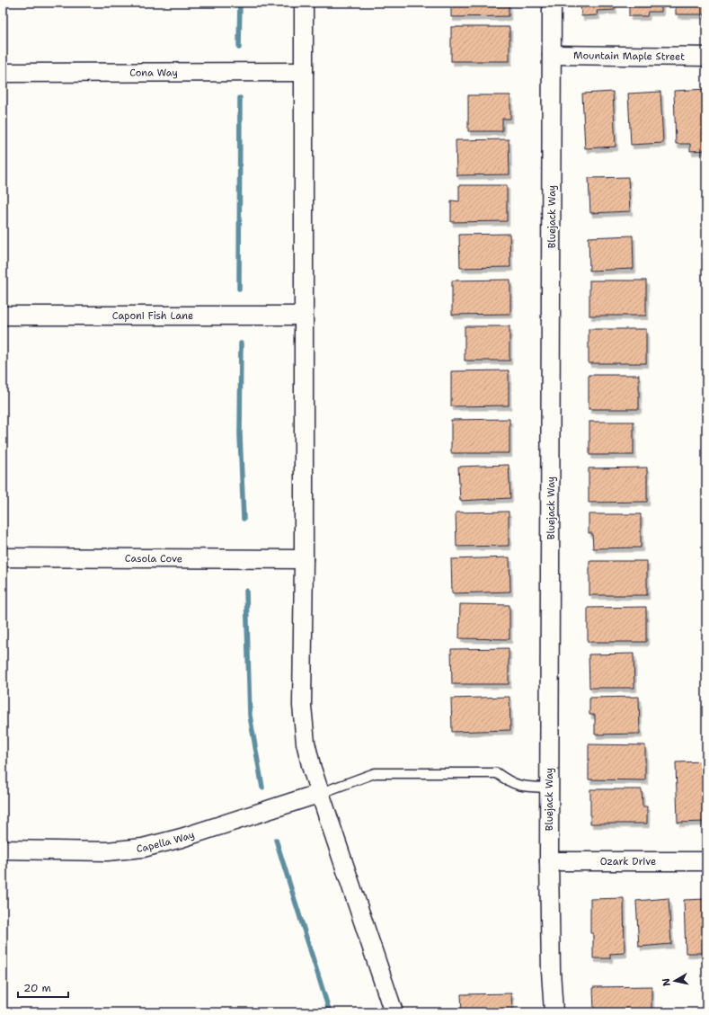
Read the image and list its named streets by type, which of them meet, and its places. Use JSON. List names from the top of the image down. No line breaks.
{"streets":{"street":["Mountain Maple Street","Cona Way","Bluejack Way","Caponi Fish Lane","Casola Cove","Capella Way","Ozark Drive"]},"crossings":[["Mountain Maple Street","Bluejack Way"],["Bluejack Way","Ozark Drive"]],"scale_bar":"20 m","north":"left"}
